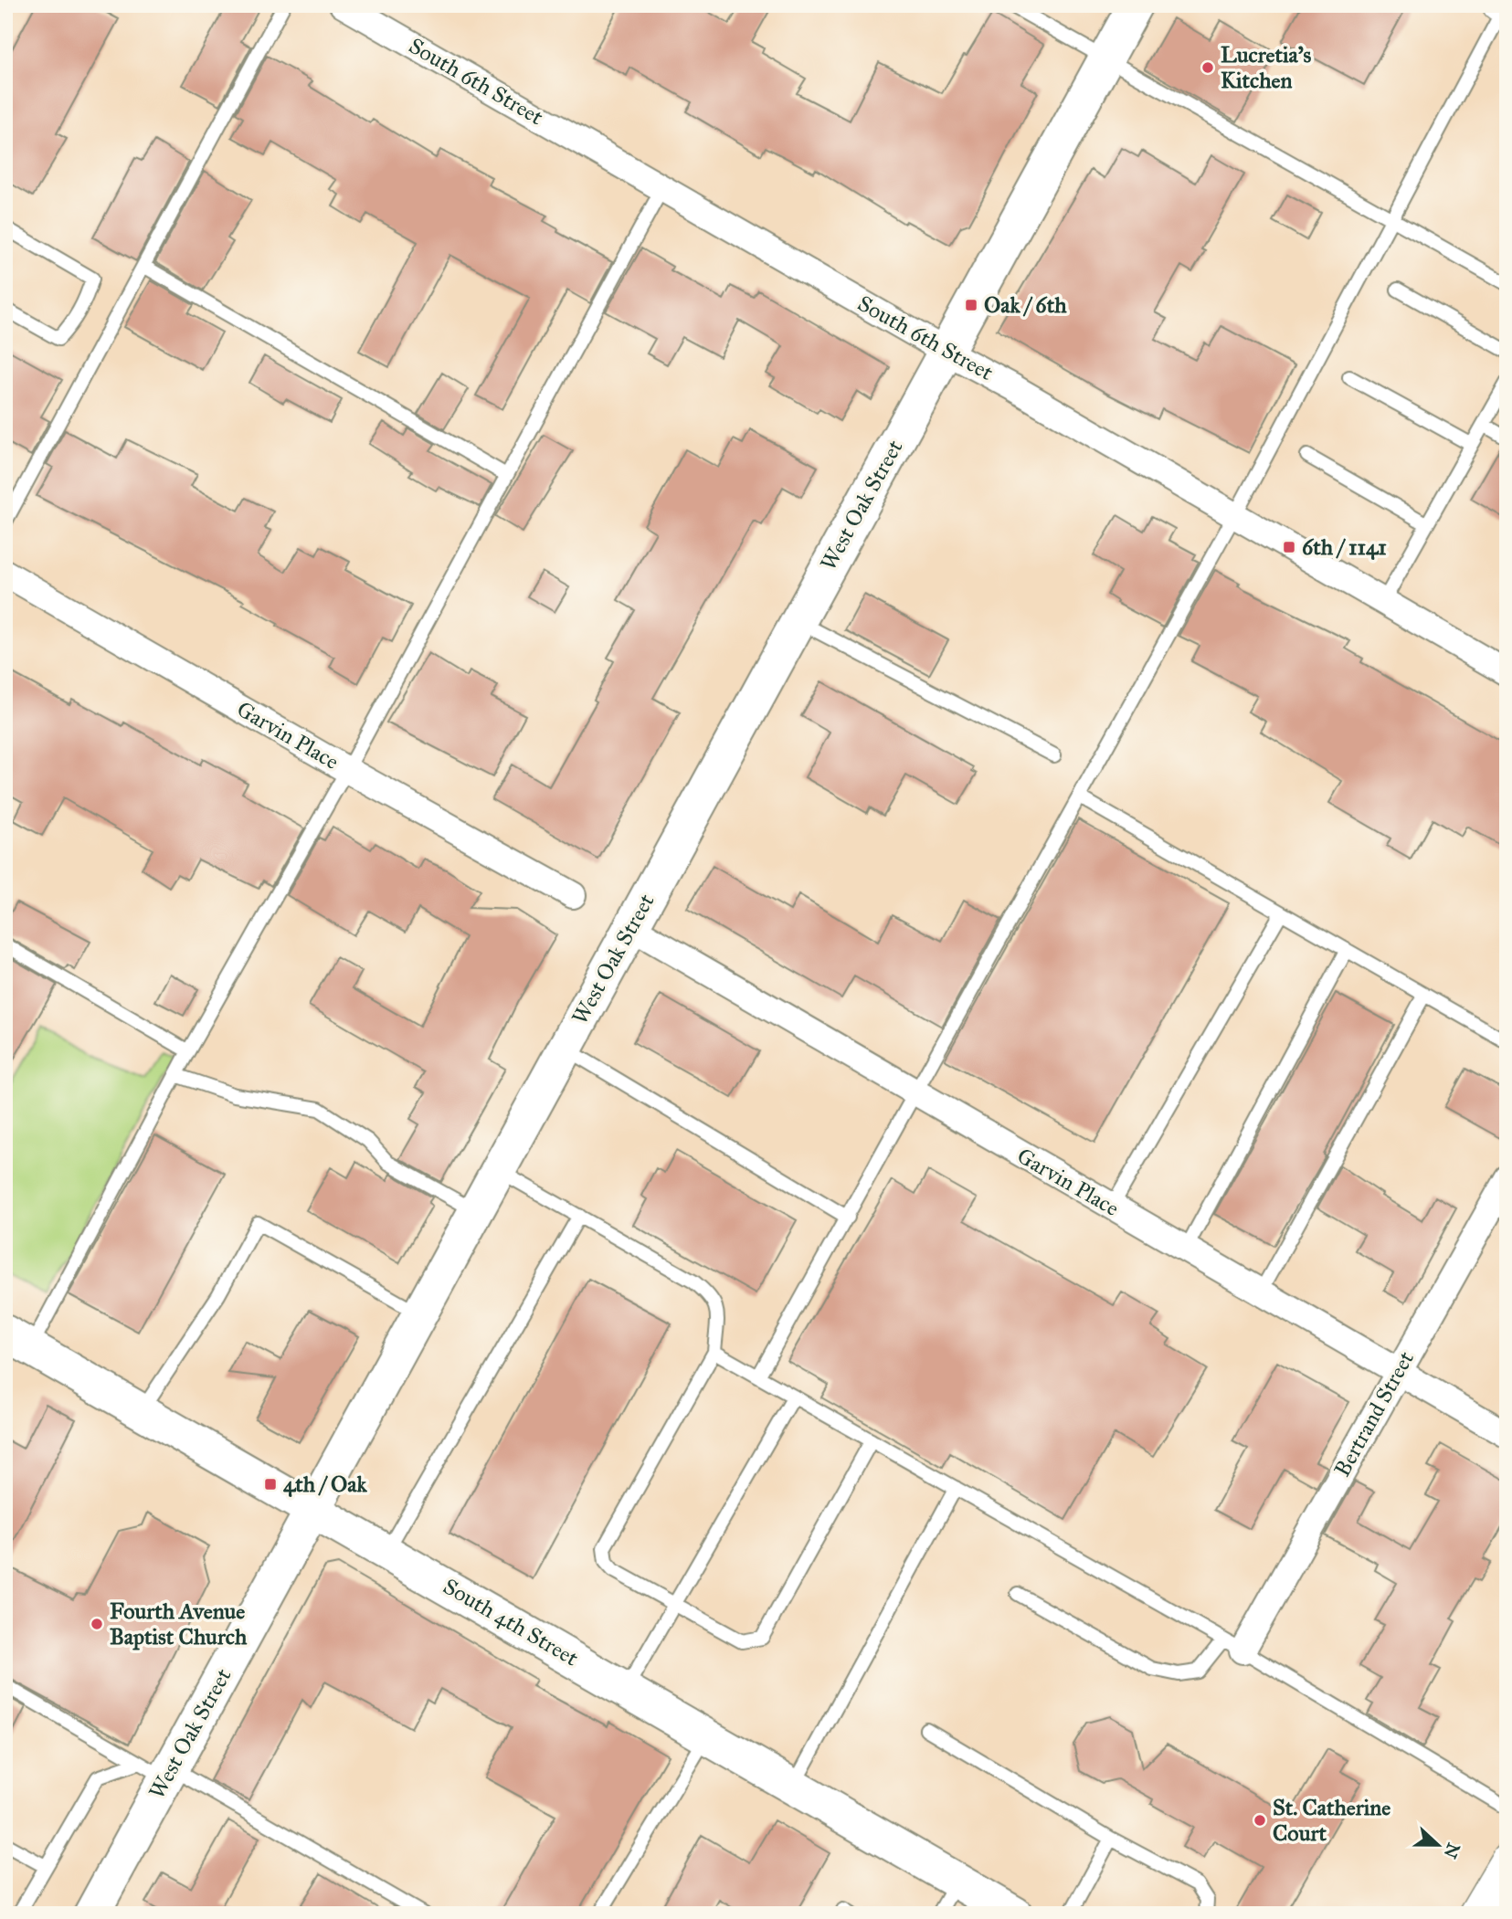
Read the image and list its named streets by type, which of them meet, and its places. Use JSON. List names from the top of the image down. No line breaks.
{"streets":{"main road":["West Oak Street","South 4th Street"],"street":["South 6th Street","Garvin Place","Bertrand Street"]},"crossings":[["South 6th Street","West Oak Street"],["West Oak Street","Garvin Place"],["West Oak Street","South 4th Street"],["Garvin Place","Bertrand Street"]],"places":{"other":["Lucretia's Kitchen","Fourth Avenue Baptist Church","St. Catherine Court"],"transit":["Oak / 6th","6th / 1141","4th / Oak"]},"north":"right"}
